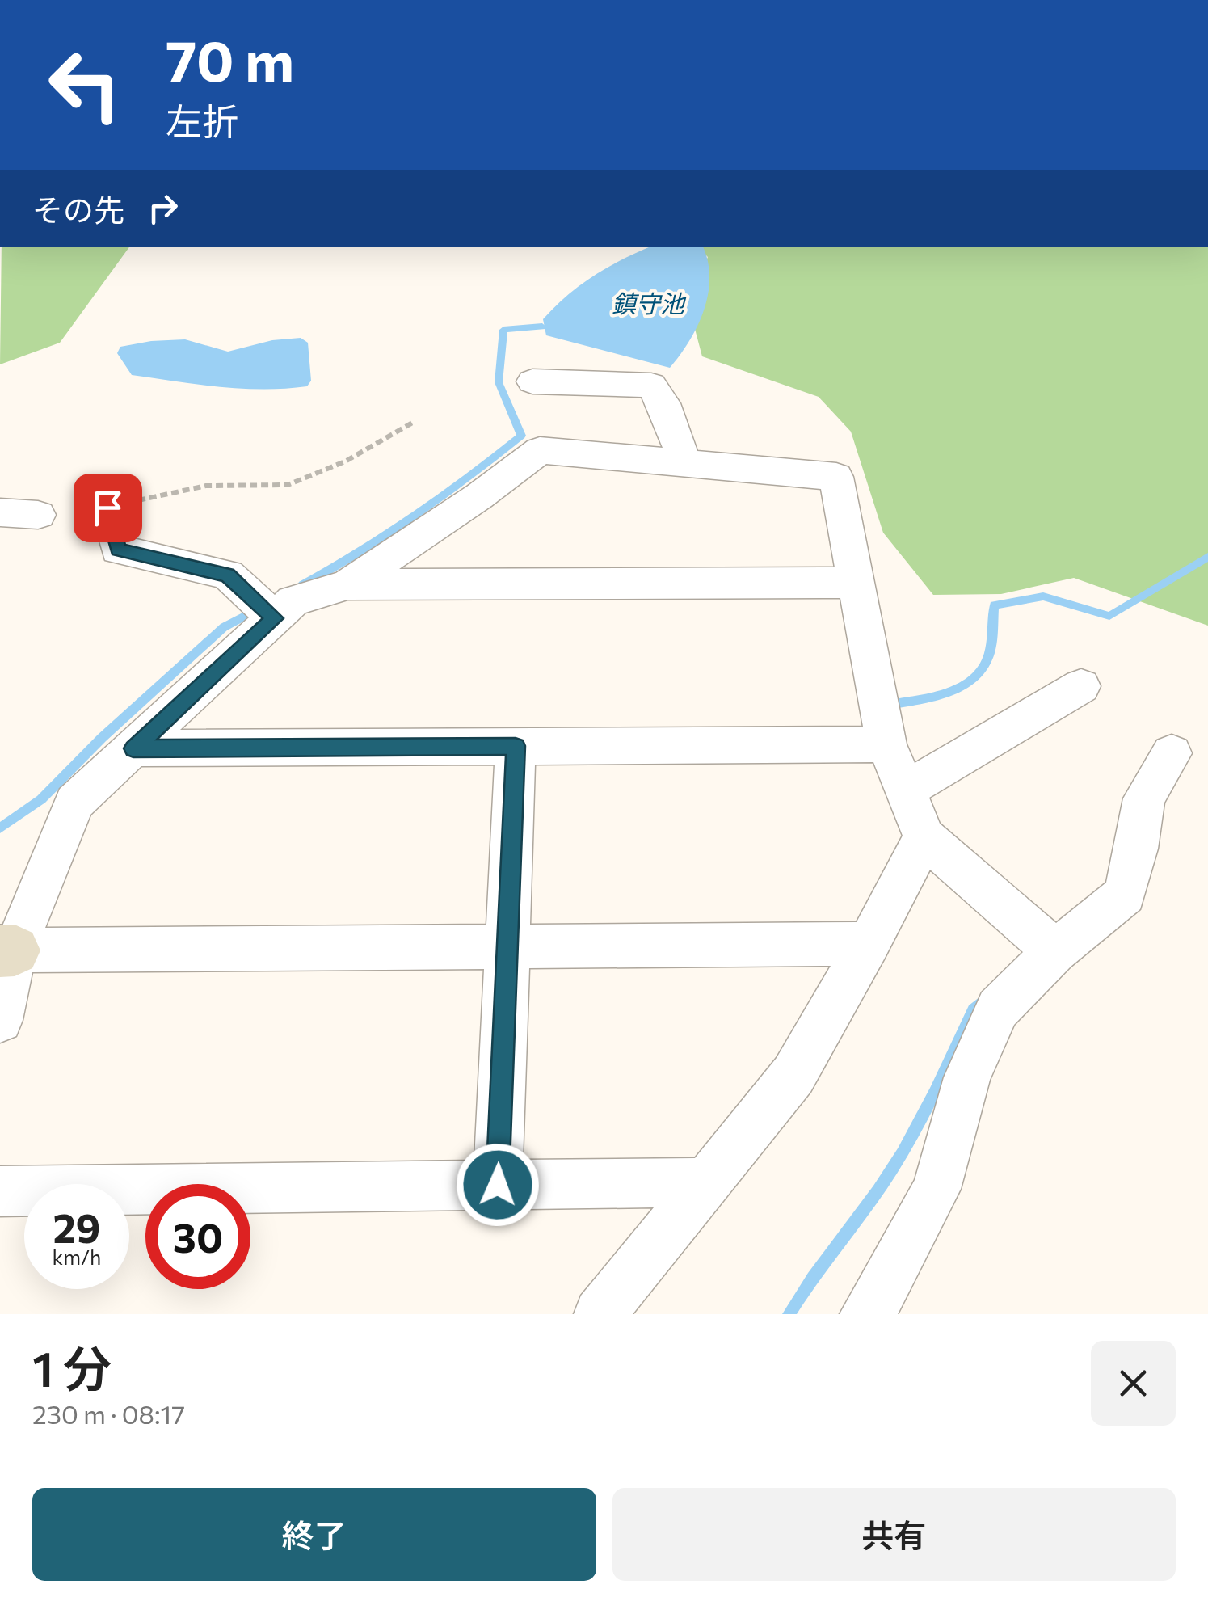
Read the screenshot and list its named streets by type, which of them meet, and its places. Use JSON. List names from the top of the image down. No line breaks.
{"water":["鎮守池"],"page":{"turn":["70 m","左折"],"then":"その先","speed":"29 km/h","limit":"30","heading":["1 分","230 m · 08:17"],"buttons":["終了","共有"]}}
